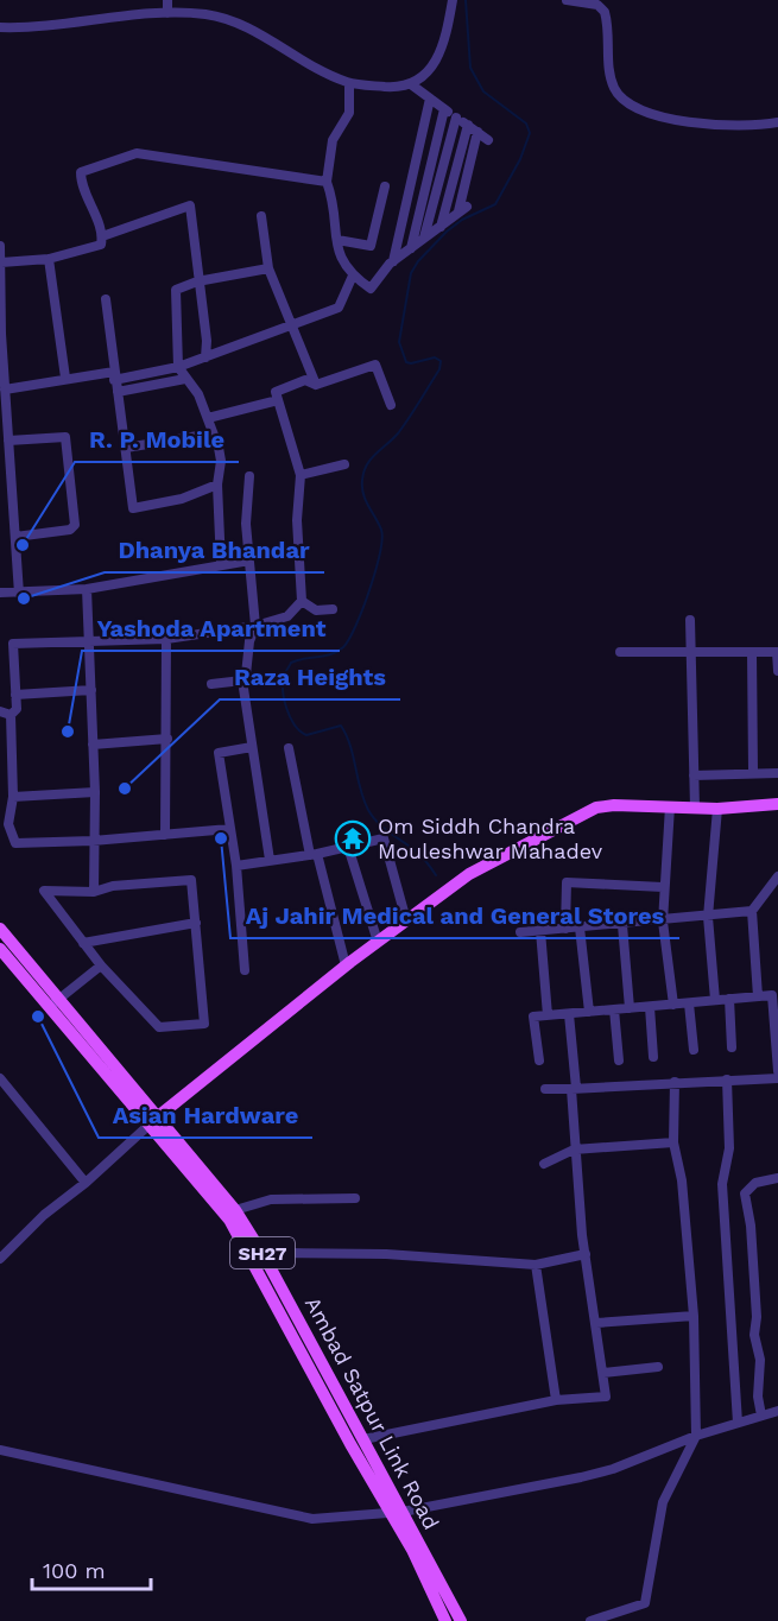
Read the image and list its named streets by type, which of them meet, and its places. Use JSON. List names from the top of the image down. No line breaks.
{"streets":{"main road":["SH27","Ambad Satpur Link Road"]},"places":{"other":["R. P. Mobile","Dhanya Bhandar","Yashoda Apartment","Raza Heights","Aj Jahir Medical and General Stores","Asian Hardware"],"temple":["Om Siddh Chandra Mouleshwar Mahadev"]},"scale_bar":"100 m"}
